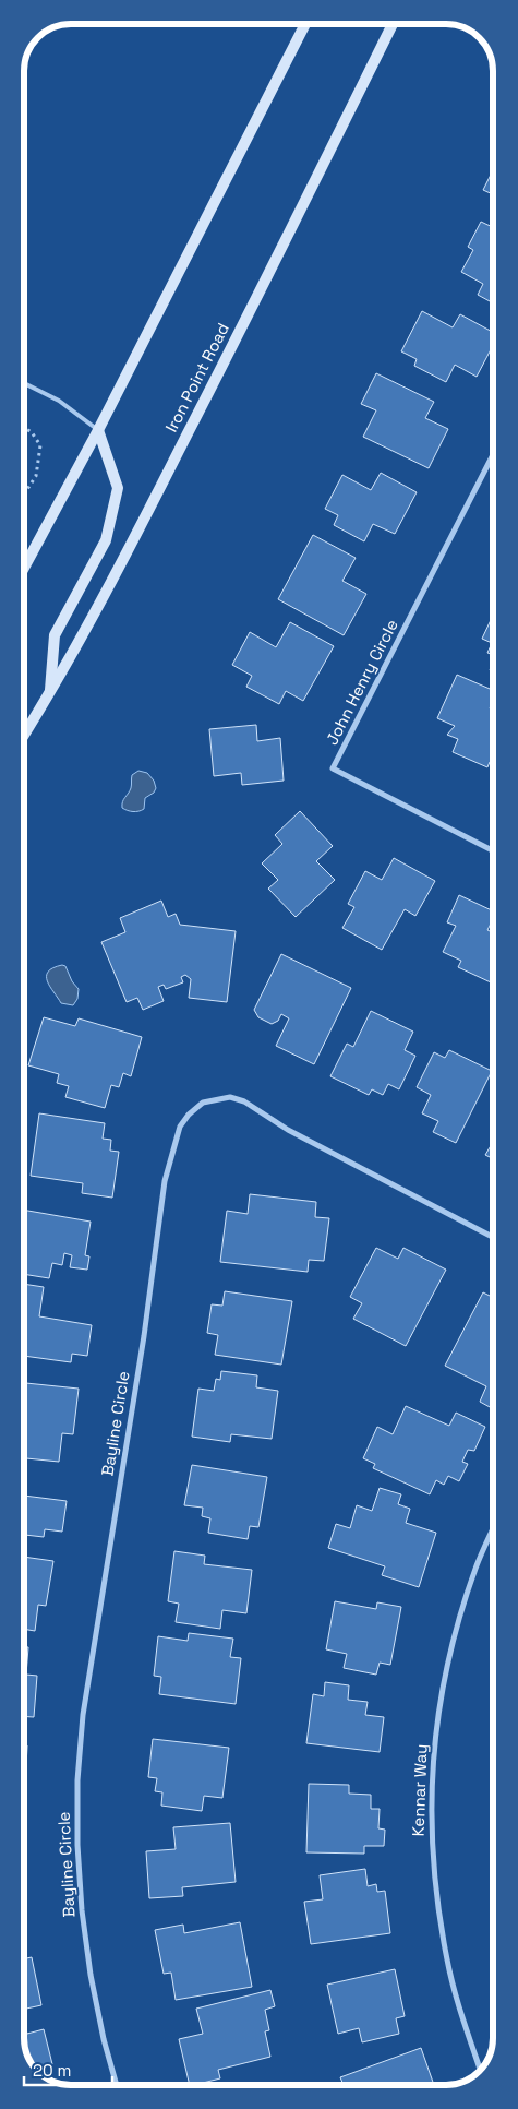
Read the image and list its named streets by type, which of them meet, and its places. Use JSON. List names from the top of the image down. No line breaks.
{"streets":{"main road":["Iron Point Road"],"street":["John Henry Circle","Bayline Circle","Kennar Way"]},"scale_bar":"20 m"}
